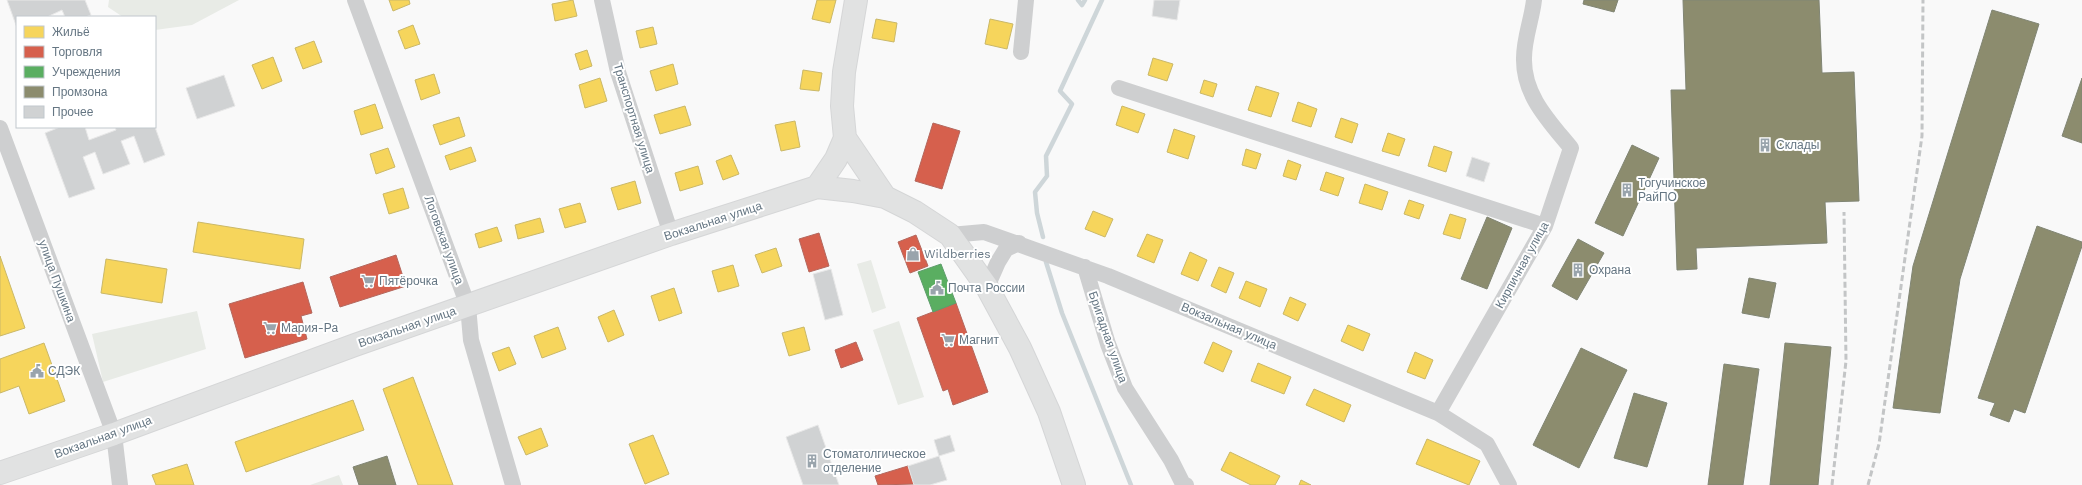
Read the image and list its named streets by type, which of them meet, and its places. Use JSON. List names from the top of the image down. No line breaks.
{"streets":{"main road":["Вокзальная улица"],"street":["Транспортная улица","Логовская улица","Кирпичная улица","улица Пушкина","Бригадная улица"]},"crossings":[["Транспортная улица","Вокзальная улица"],["Вокзальная улица","Логовская улица"],["Вокзальная улица","Кирпичная улица"],["Вокзальная улица","улица Пушкина"],["Вокзальная улица","Бригадная улица"]],"places":{"building":["Склады","Тогучинское РайПО","Охрана","Стоматолгическое отделение"],"shop":["Wildberries"],"supermarket":["Пятёрочка","Мария-Ра","Магнит"],"public building":["Почта России","СДЭК"]},"legend":["Жильё","Торговля","Учреждения","Промзона","Прочее"]}
